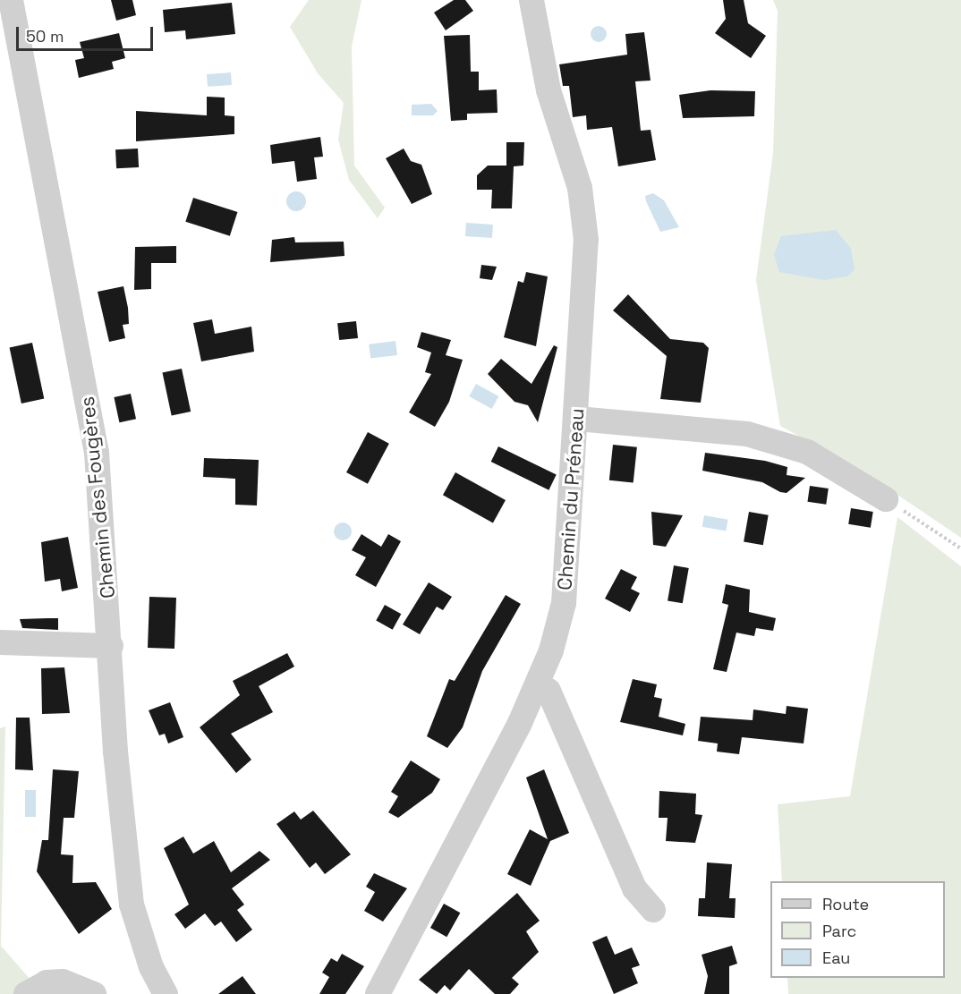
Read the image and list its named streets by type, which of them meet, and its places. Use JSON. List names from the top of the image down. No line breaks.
{"streets":{"street":["Chemin des Fougères","Chemin du Préneau"]},"legend":["Route","Parc","Eau"],"scale_bar":"50 m"}
